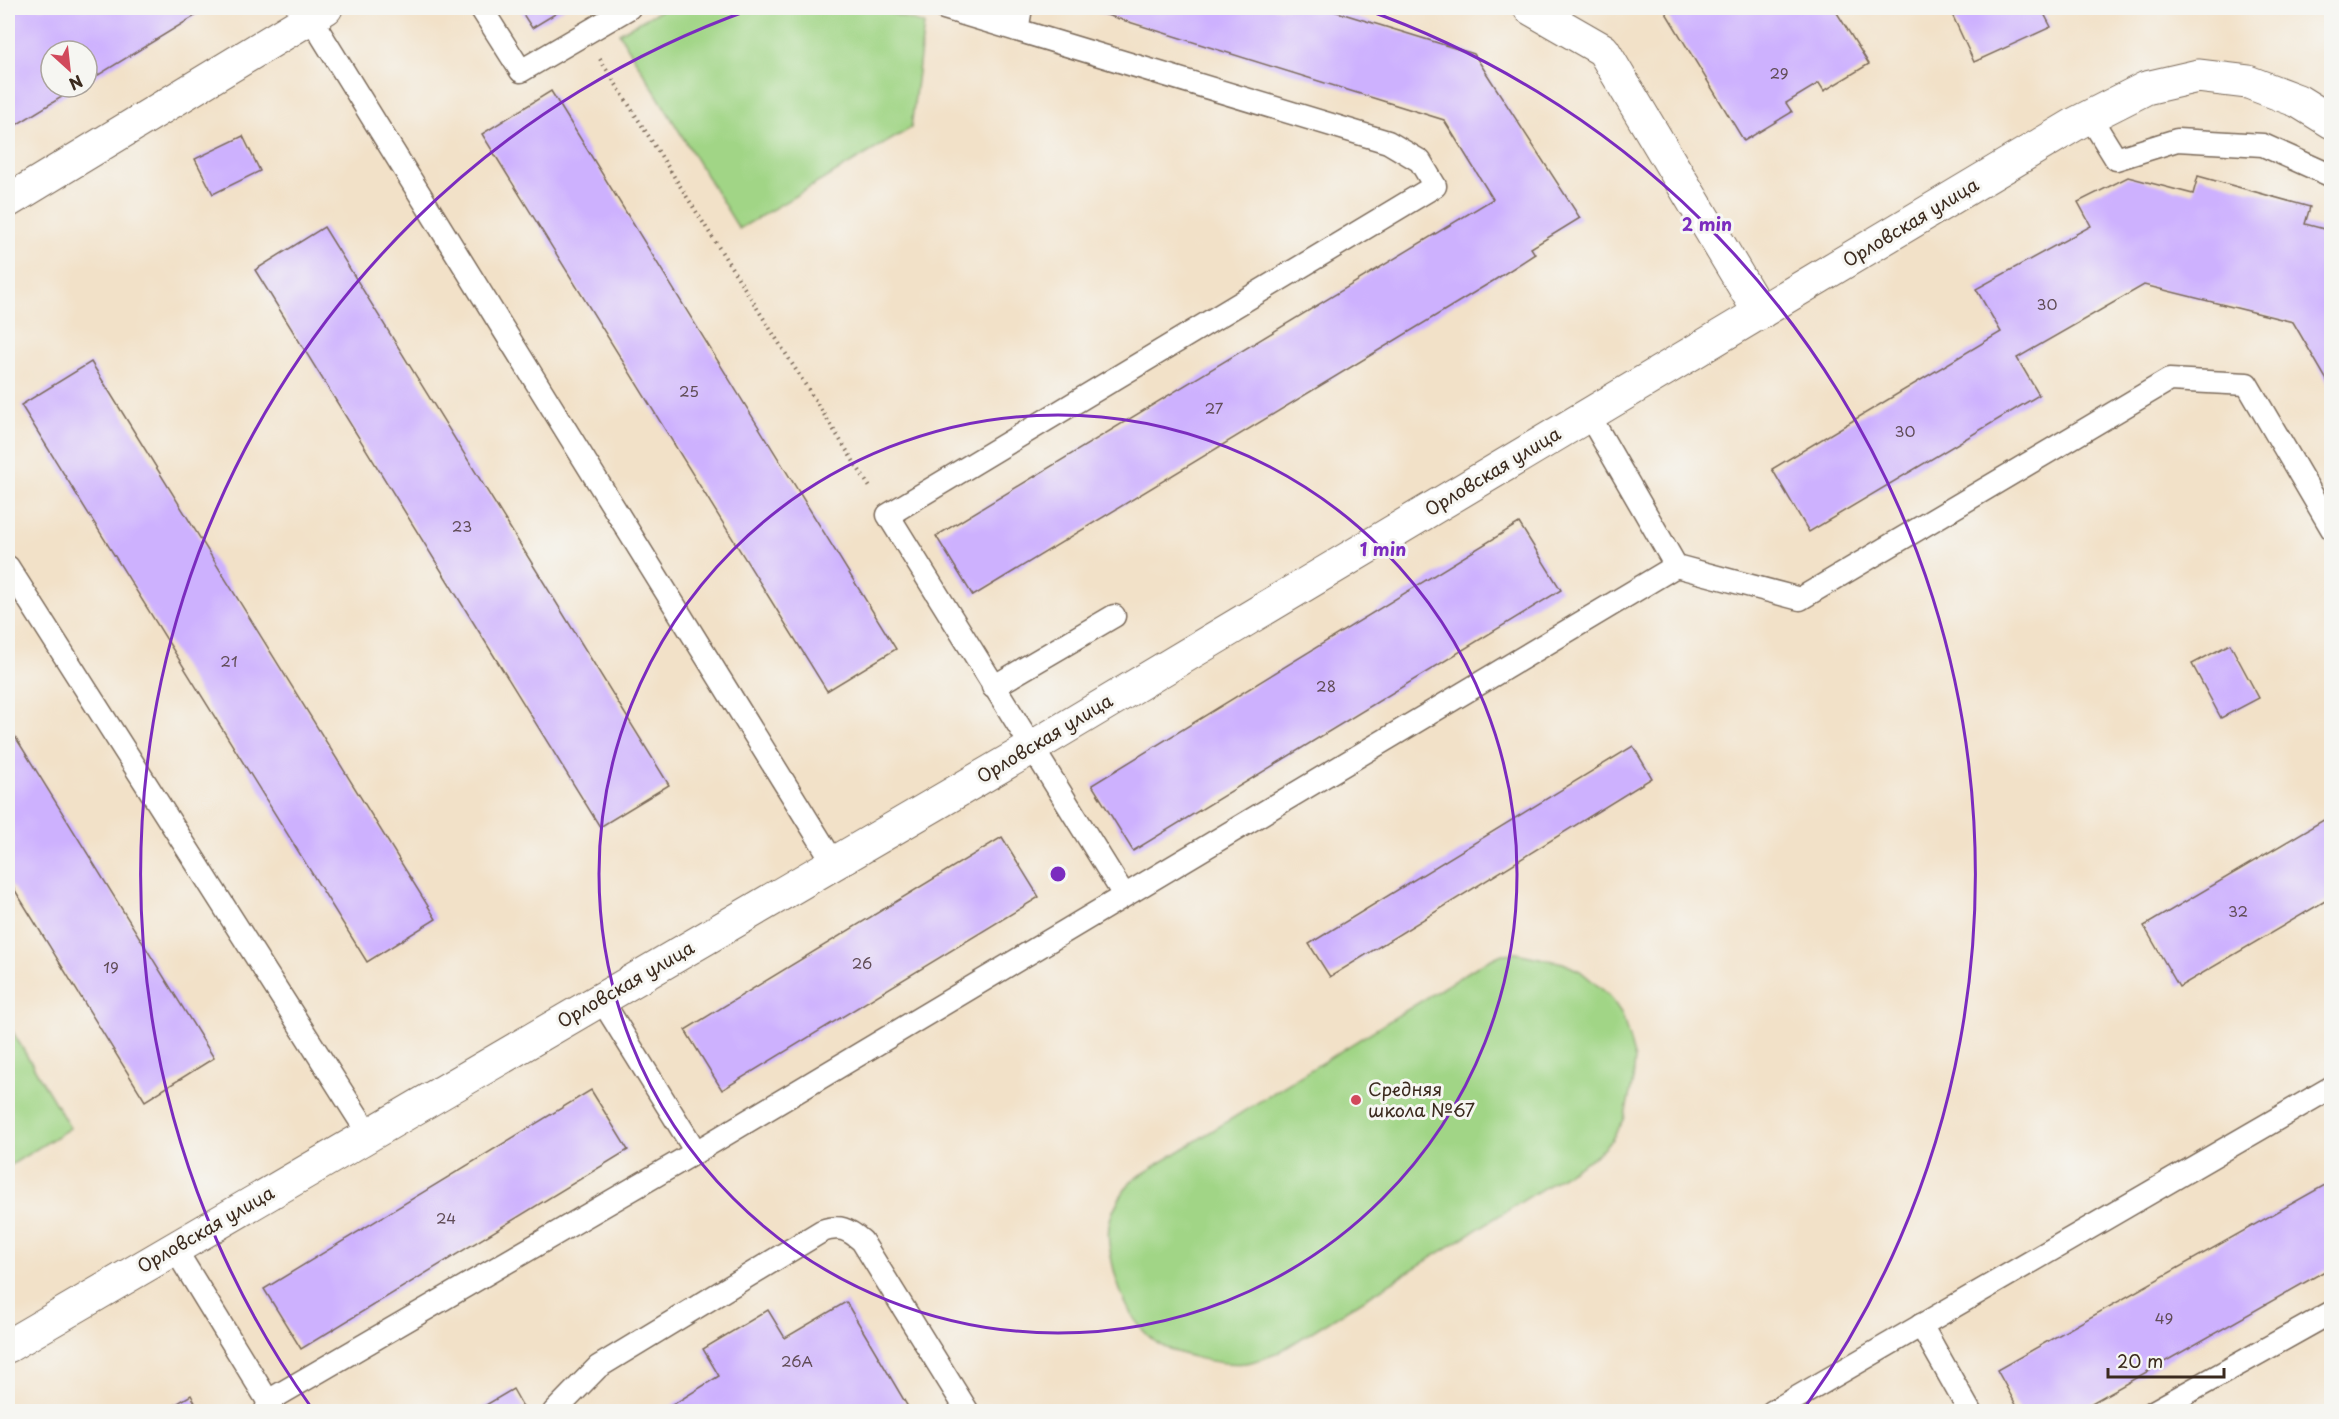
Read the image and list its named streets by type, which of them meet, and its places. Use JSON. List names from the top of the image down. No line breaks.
{"streets":{"street":["Орловская улица"]},"places":["Средняя школа №67"],"house_numbers":["29","30","25","27","30","23","21","28","32","26","19","24","49","26А"],"scale_bar":"20 m","north":"bottom right","rings":["2 min","1 min"]}
